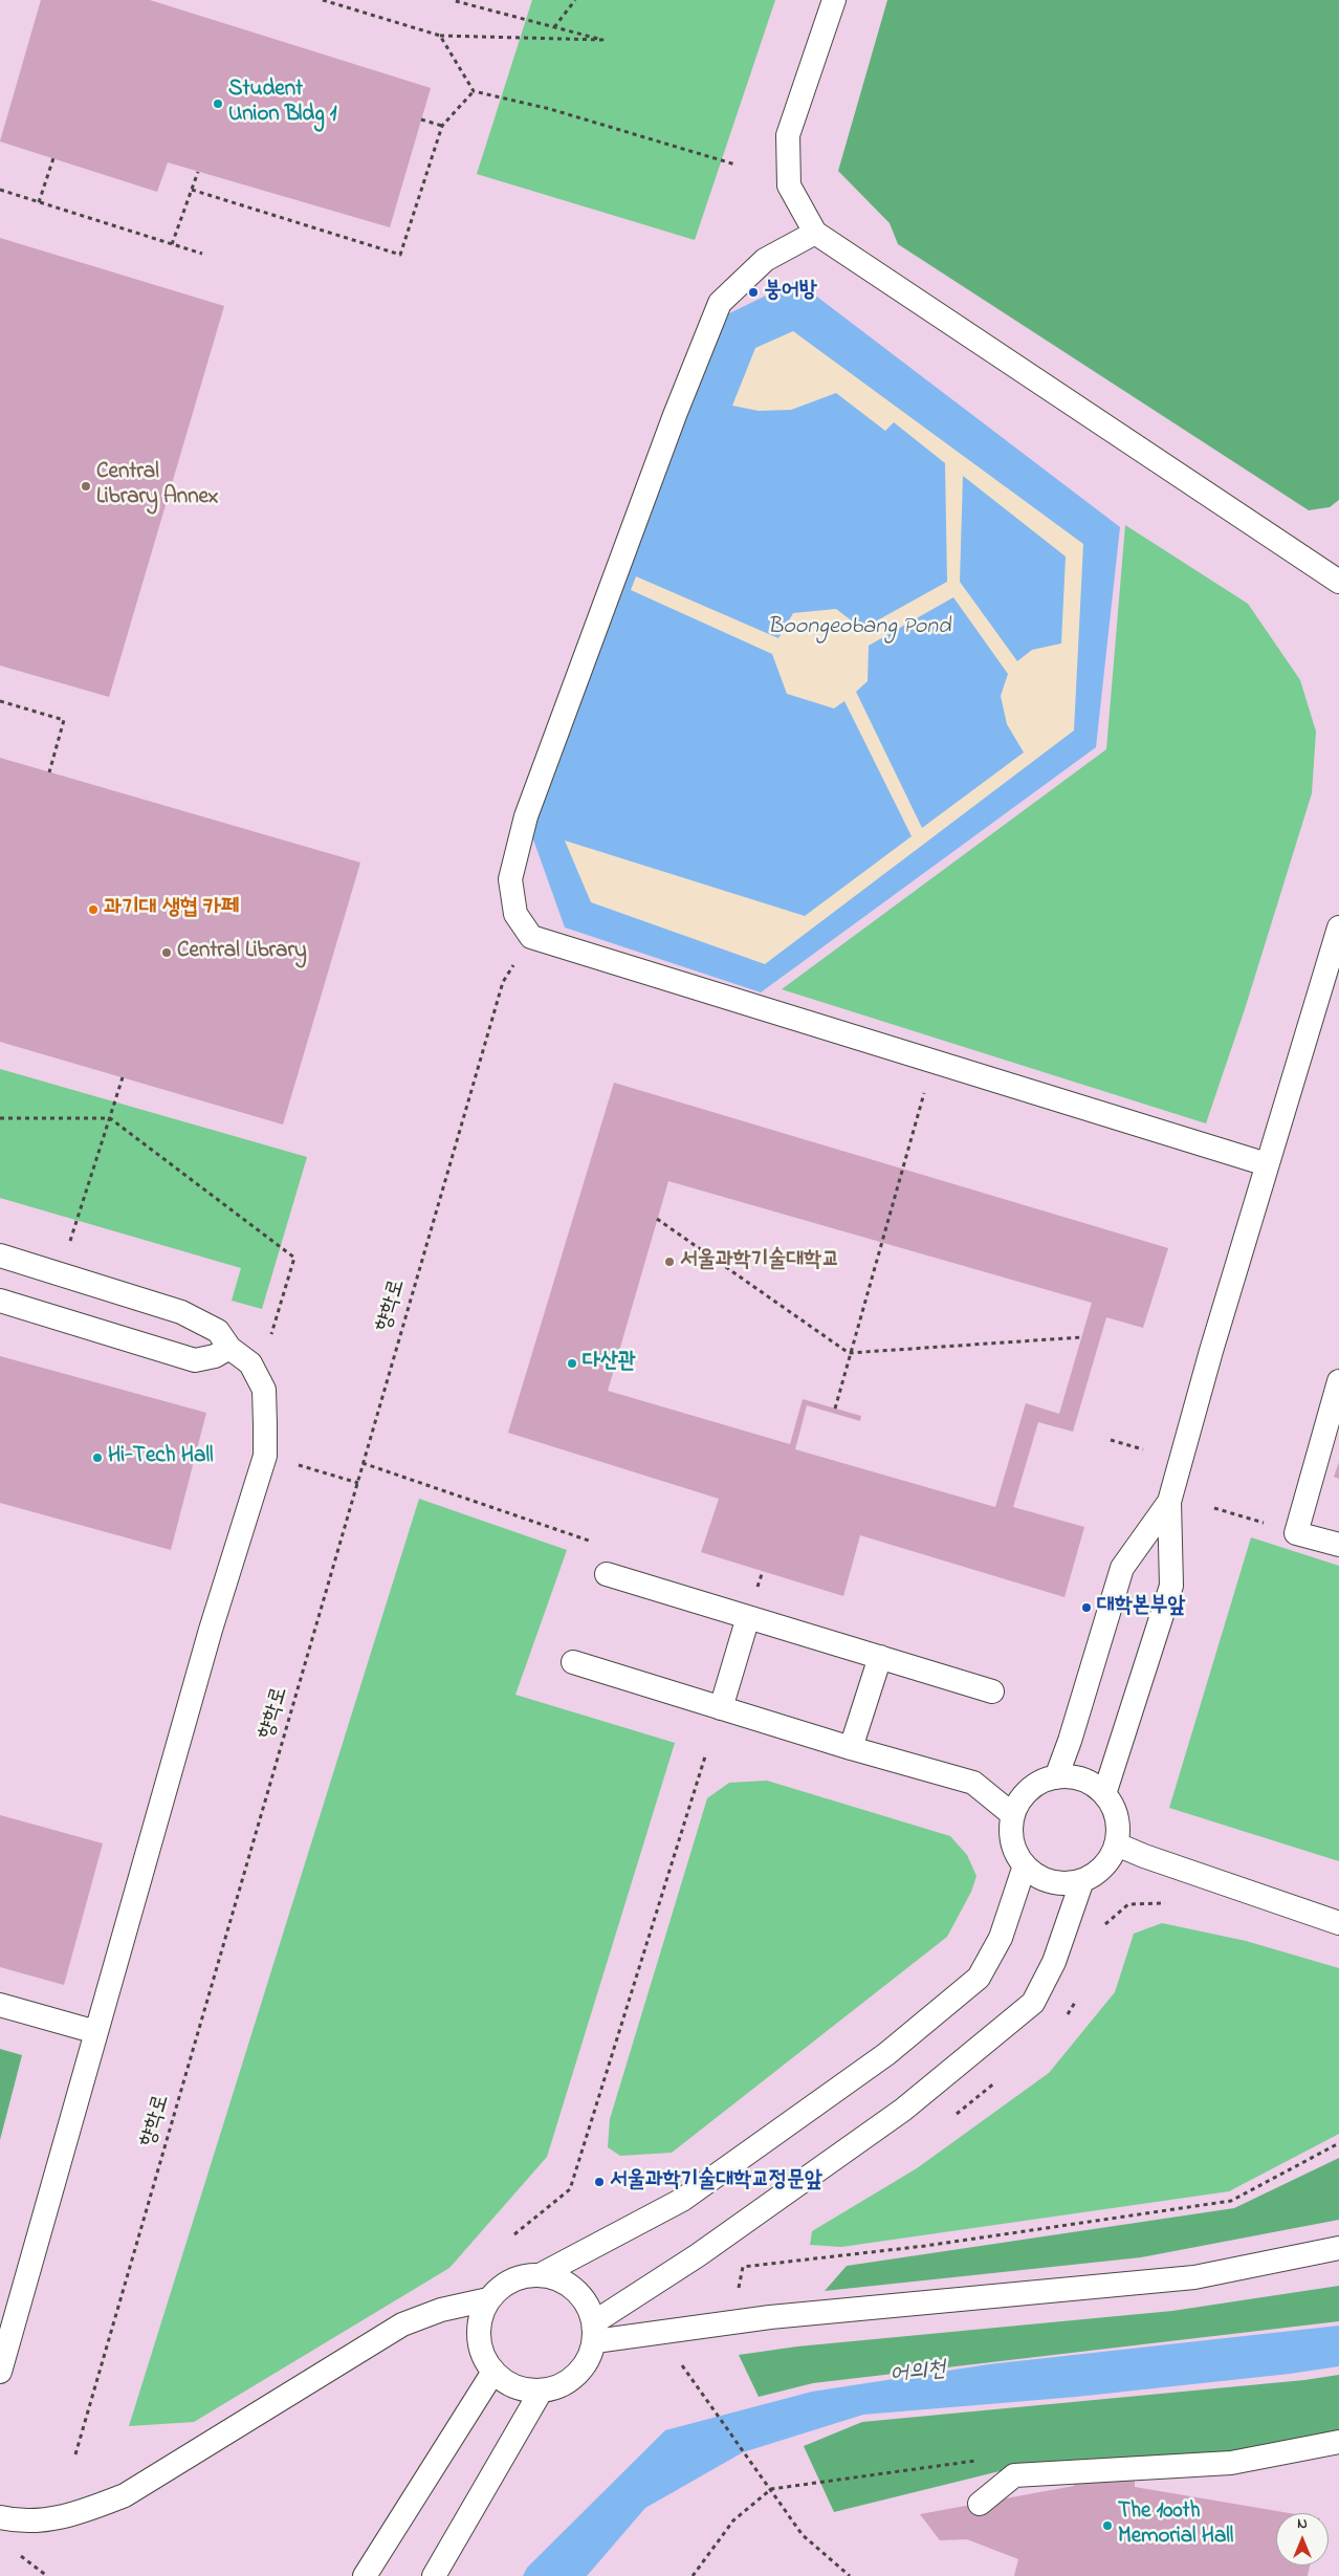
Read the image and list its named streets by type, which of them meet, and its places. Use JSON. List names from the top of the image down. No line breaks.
{"streets":{"path":["향학로"]},"water":["Boongeobang Pond","어의천"],"places":["Student Union Bldg 1","붕어방","Central Library Annex","과기대 생협 카페","Central Library","서울과학기술대학교","다산관","Hi-Tech Hall","대학본부앞","서울과학기술대학교정문앞","The 100th Memorial Hall"],"north":"top"}
